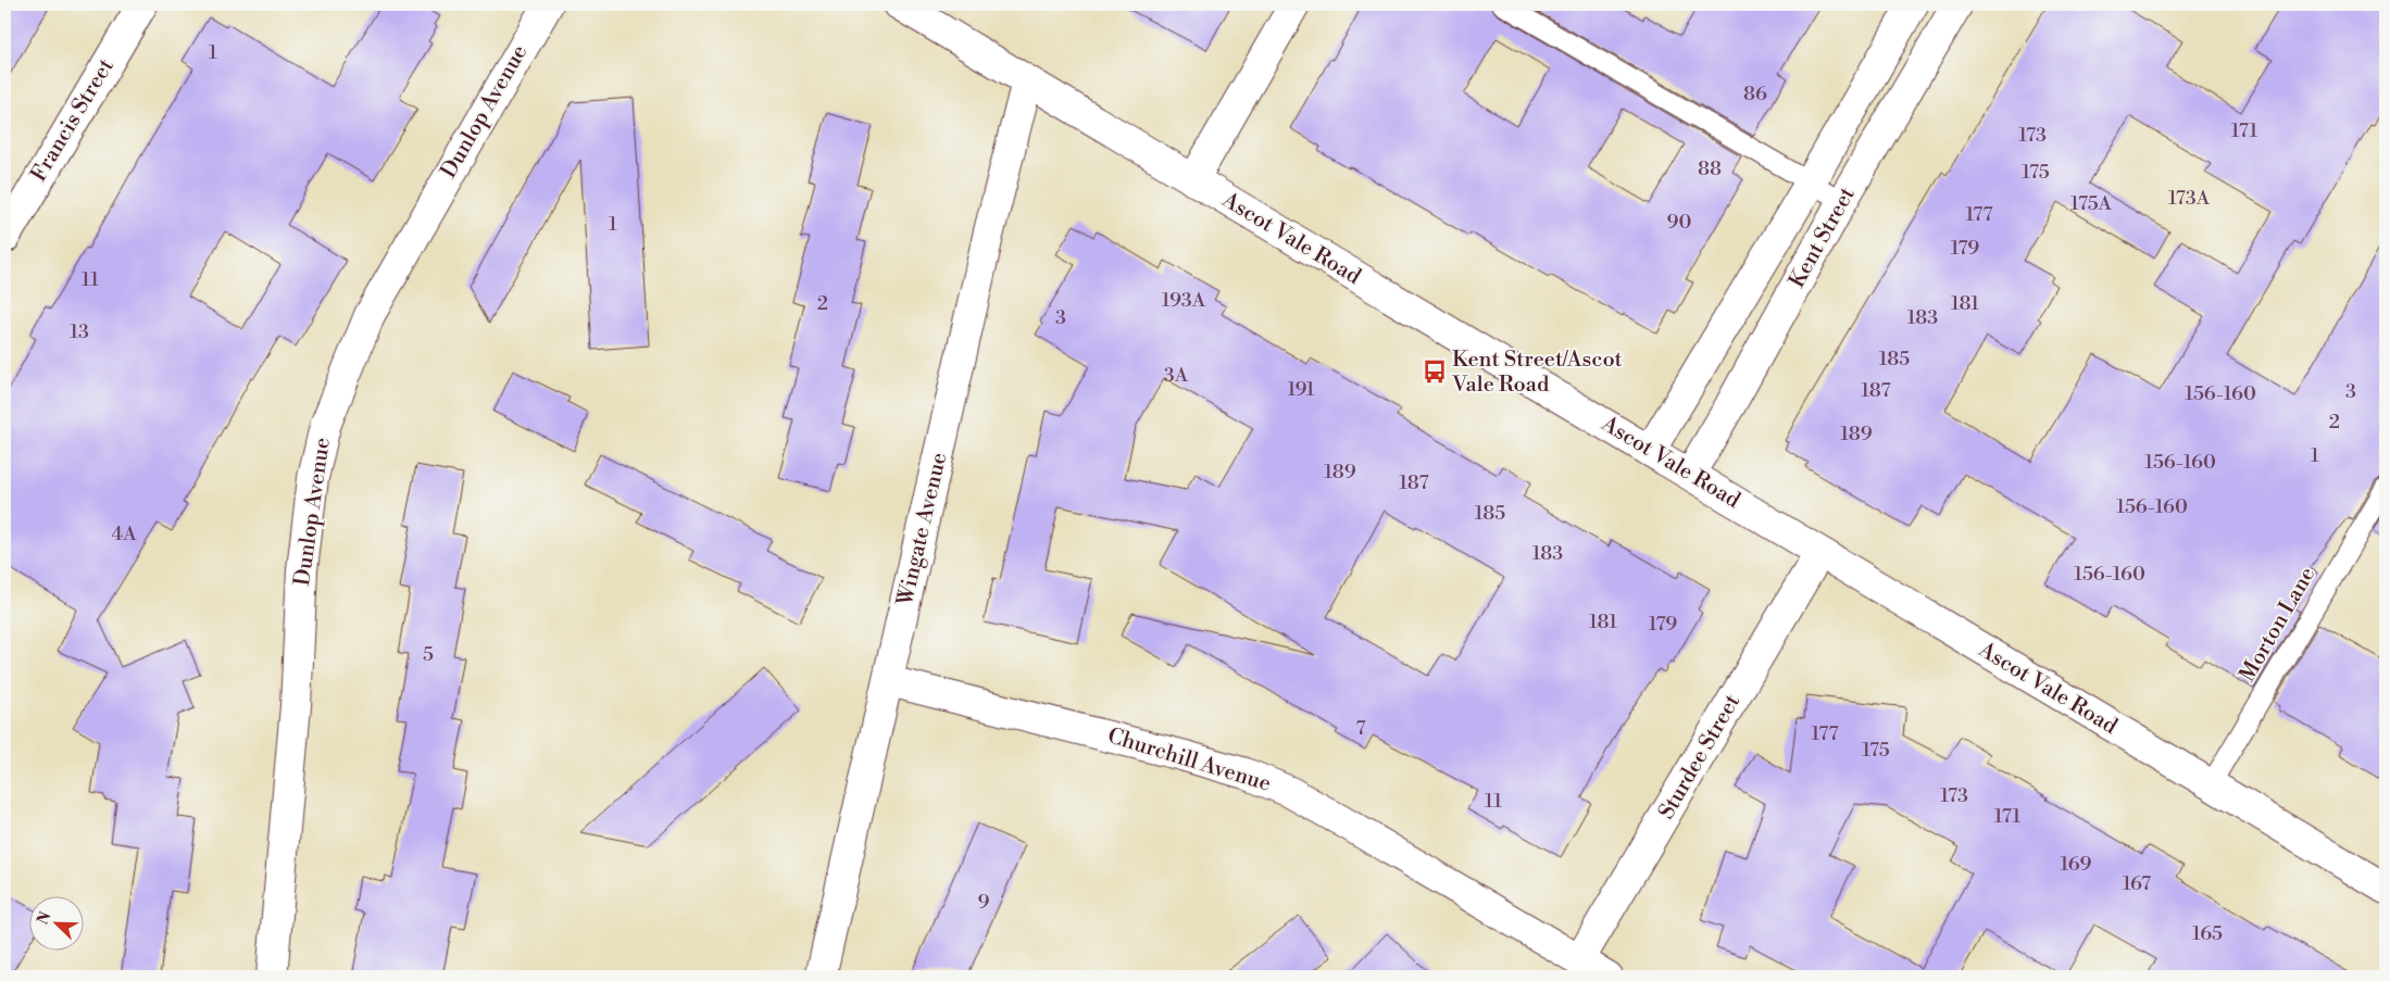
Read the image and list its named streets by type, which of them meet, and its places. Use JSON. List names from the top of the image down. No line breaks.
{"streets":{"street":["Dunlop Avenue","Francis Street","Kent Street","Ascot Vale Road","Wingate Avenue","Sturdee Street","Churchill Avenue"],"lane":["Morton Lane"]},"crossings":[["Kent Street","Ascot Vale Road"],["Ascot Vale Road","Wingate Avenue"],["Ascot Vale Road","Morton Lane"],["Ascot Vale Road","Sturdee Street"],["Wingate Avenue","Churchill Avenue"],["Sturdee Street","Churchill Avenue"]],"places":{"bus stop":["Kent Street/Ascot Vale Road"]},"house_numbers":["1","86","171","173","88","175","173A","175A","177","90","1","179","11","193A","2","181","3","183","13","185","3A","191","187","3","156-160","2","189","1","156-160","189","187","156-160","185","4A","183","156-160","181","179","5","7","177","175","173","11","171","169","167","9","165"],"north":"top left"}
